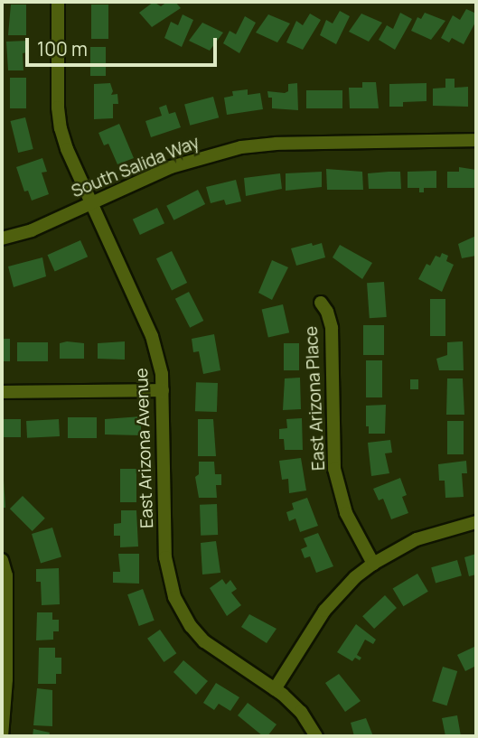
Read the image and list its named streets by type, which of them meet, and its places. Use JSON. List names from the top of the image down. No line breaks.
{"streets":{"street":["South Salida Way","East Arizona Place","East Arizona Avenue"]},"crossings":[["South Salida Way","East Arizona Avenue"]],"scale_bar":"100 m"}
